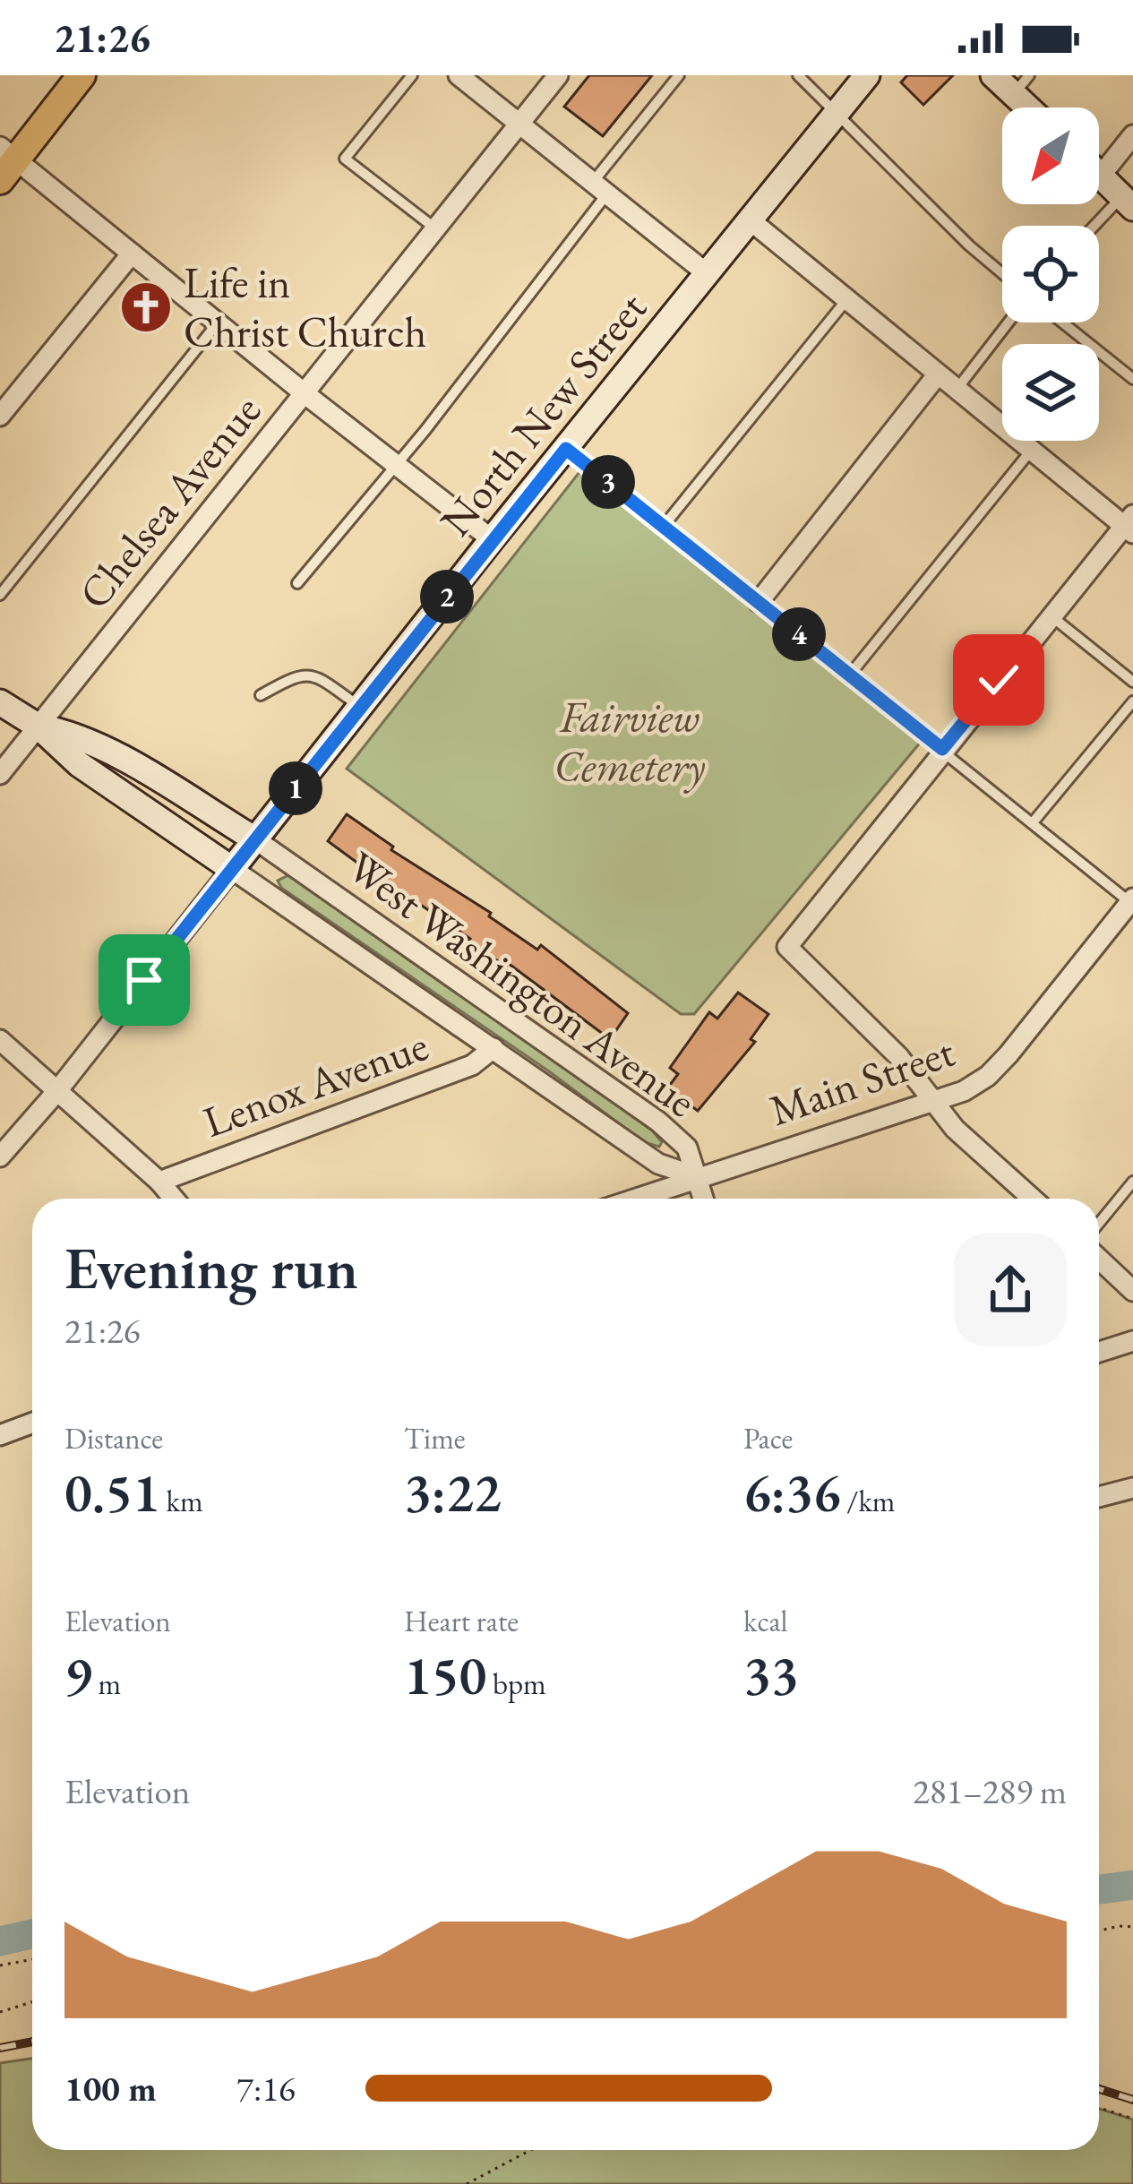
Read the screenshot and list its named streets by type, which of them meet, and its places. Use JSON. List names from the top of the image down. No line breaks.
{"streets":{"street":["North New Street","Chelsea Avenue","West Washington Avenue","Main Street","Lenox Avenue"]},"crossings":[["North New Street","West Washington Avenue"],["West Washington Avenue","Main Street"],["West Washington Avenue","Lenox Avenue"]],"parks":["Fairview Cemetery"],"places":{"church":["Life in Christ Church"]},"north":"bottom left","page":{"status":"21:26","pins":["3","2","4","1"],"heading":["Evening run","21:26"],"stats":[["Distance","0.51 km"],["Time","3:22"],["Pace","6:36 /km"],["Elevation","9 m"],["Heart rate","150 bpm"],["kcal","33"]],"chart":["Elevation","281–289 m"],"list":[{"name":"100 m","note":"7:16"}]}}
